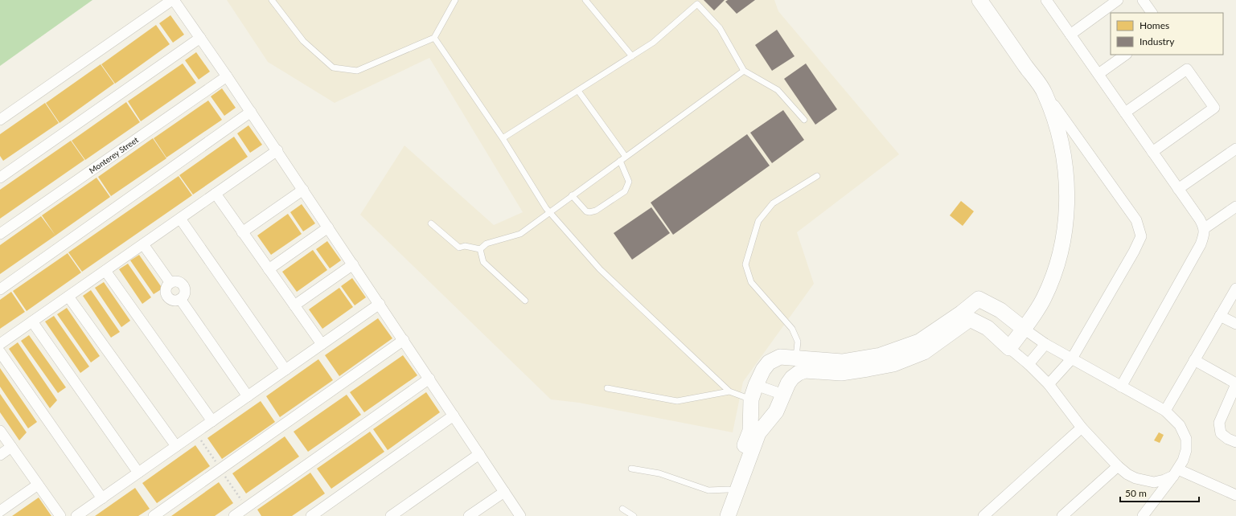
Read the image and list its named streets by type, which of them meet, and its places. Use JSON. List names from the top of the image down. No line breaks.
{"streets":{"street":["Monterey Street"]},"legend":["Homes","Industry"],"scale_bar":"50 m"}
